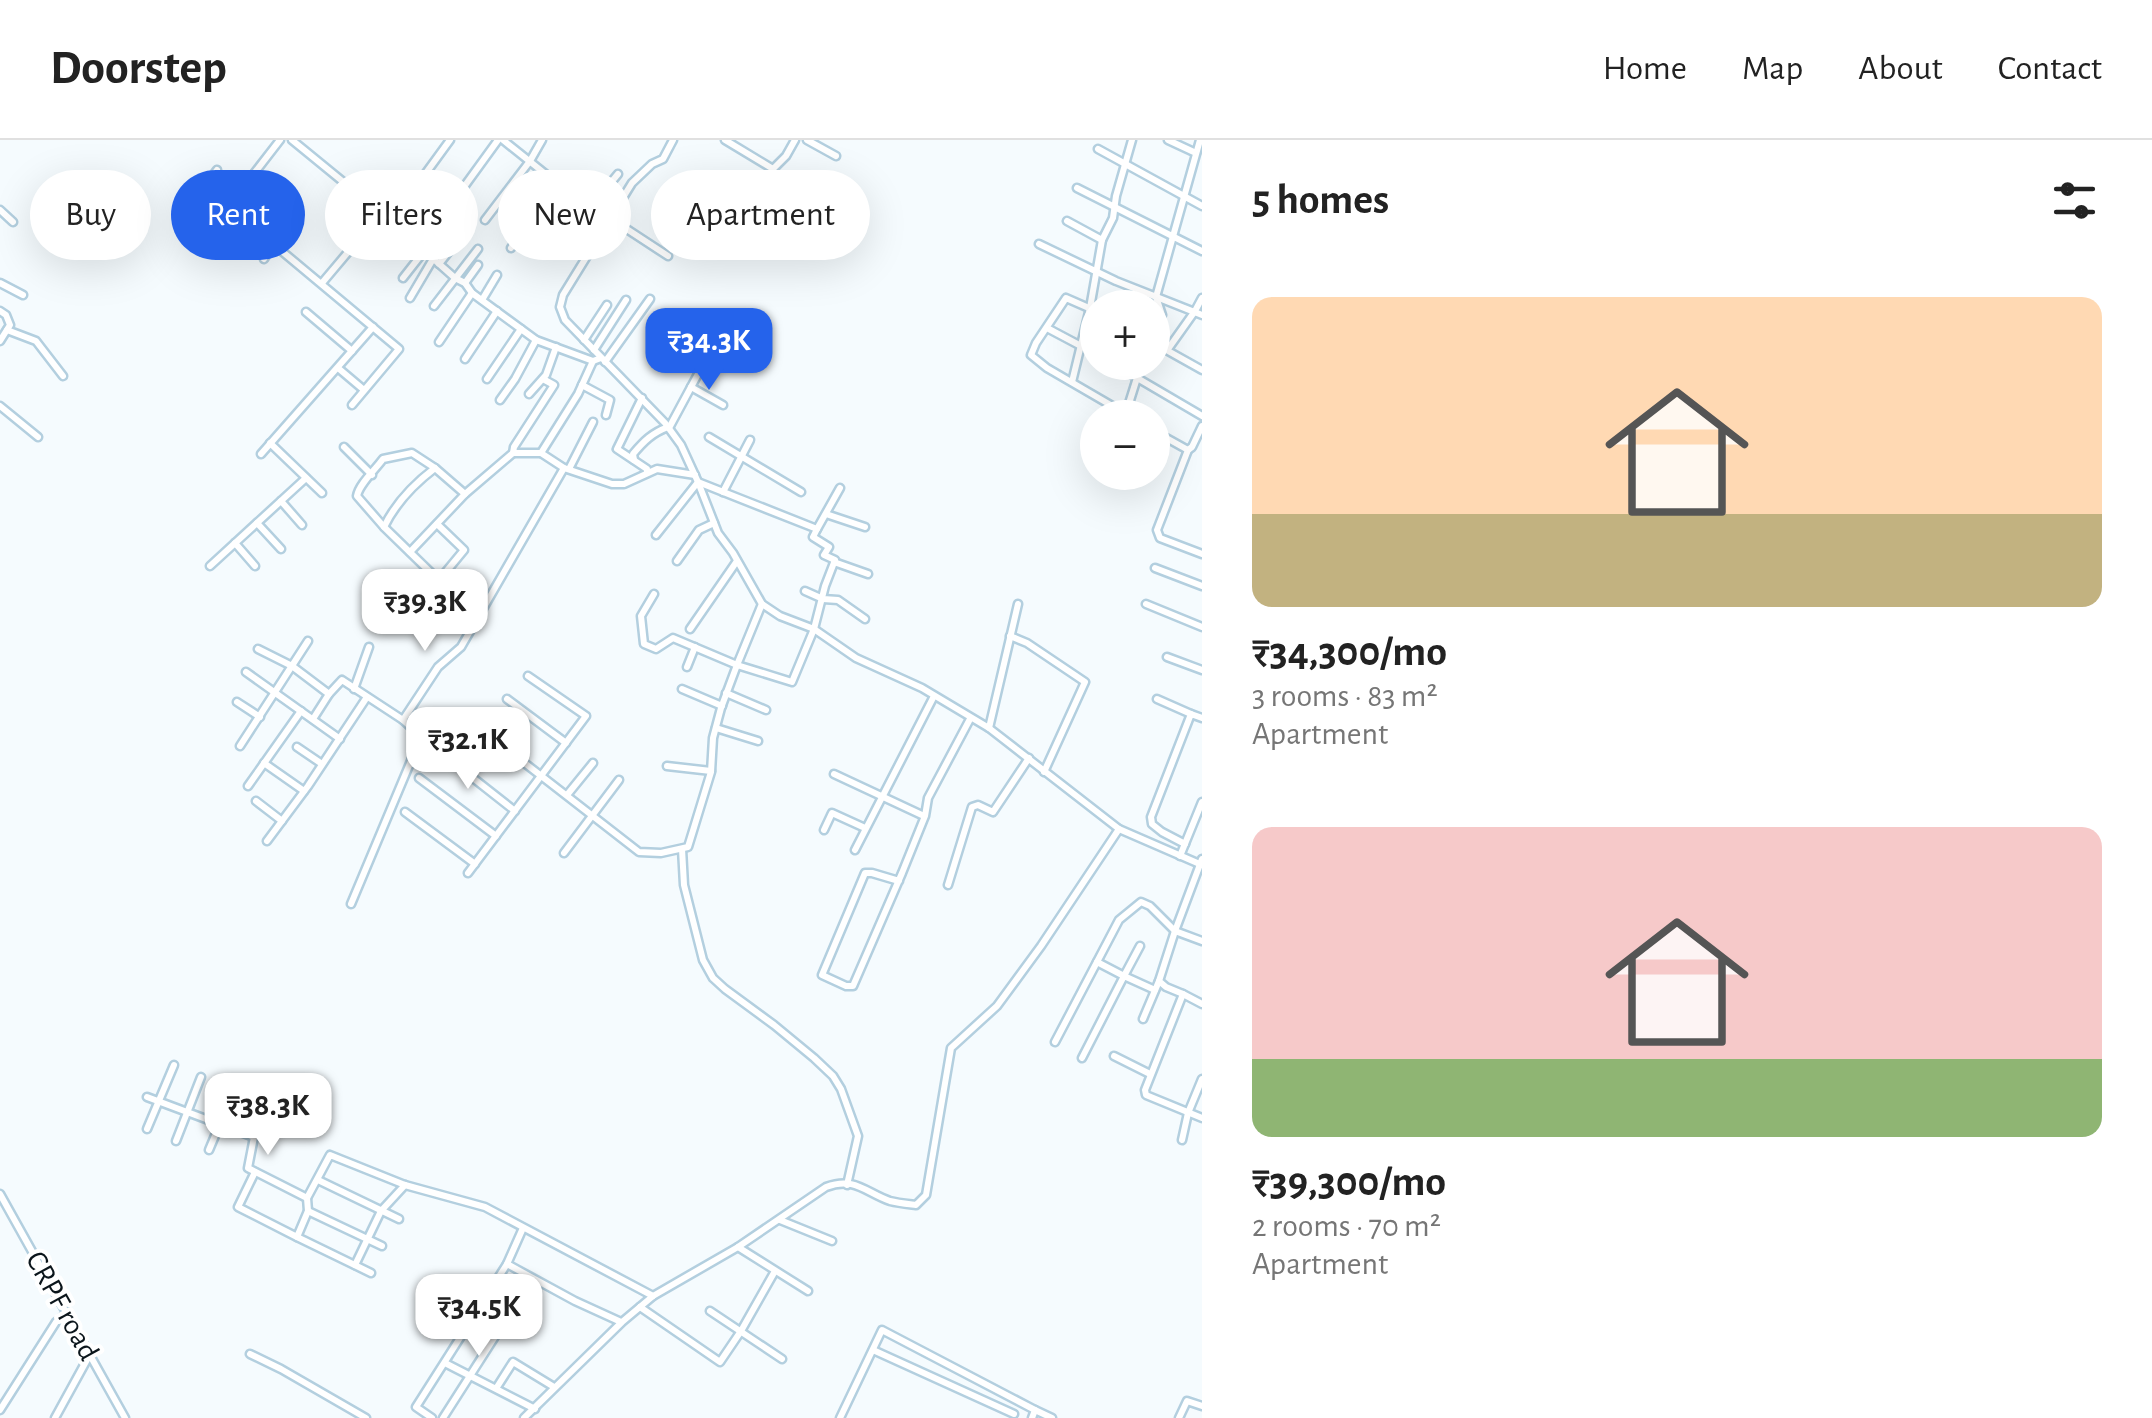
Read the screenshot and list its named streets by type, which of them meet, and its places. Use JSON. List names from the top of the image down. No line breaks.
{"streets":{"street":["CRPF road"]},"page":{"header":"Doorstep","nav":["Home","Map","About","Contact"],"heading":"5 homes","chip":["Buy","Rent","Filters","New","Apartment"],"list":[{"name":"₹34,300/mo","note":"3 rooms · 83 m² · Apartment"},{"name":"₹39,300/mo","note":"2 rooms · 70 m² · Apartment"}],"map_buttons":["+","−"],"price":["₹34.3K","₹39.3K","₹32.1K","₹38.3K","₹34.5K"]}}
